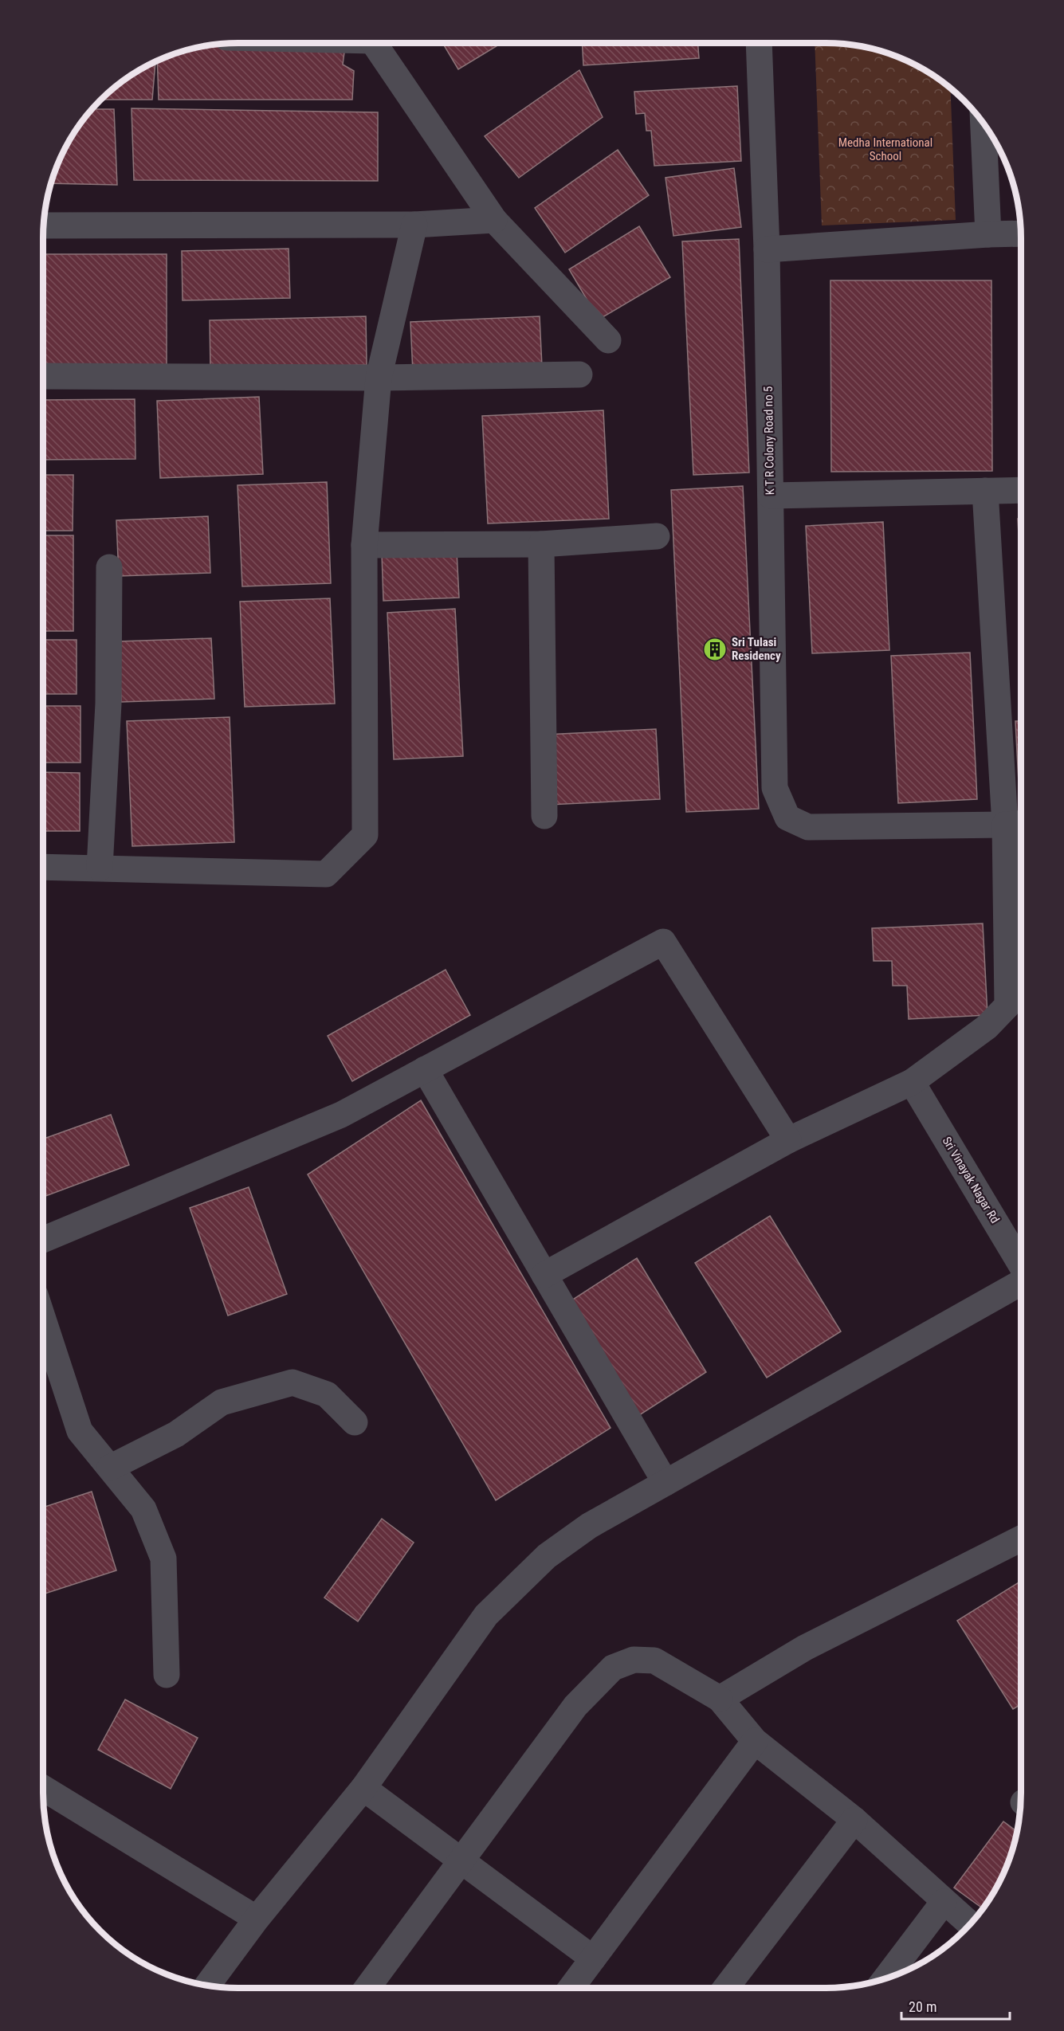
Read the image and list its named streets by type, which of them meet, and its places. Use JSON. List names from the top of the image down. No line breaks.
{"streets":{"street":["K T R Colony Road no 5","Sri Vinayak Nagar Rd"]},"parks":["Medha International School"],"places":{"building":["Sri Tulasi Residency"]},"scale_bar":"20 m"}
